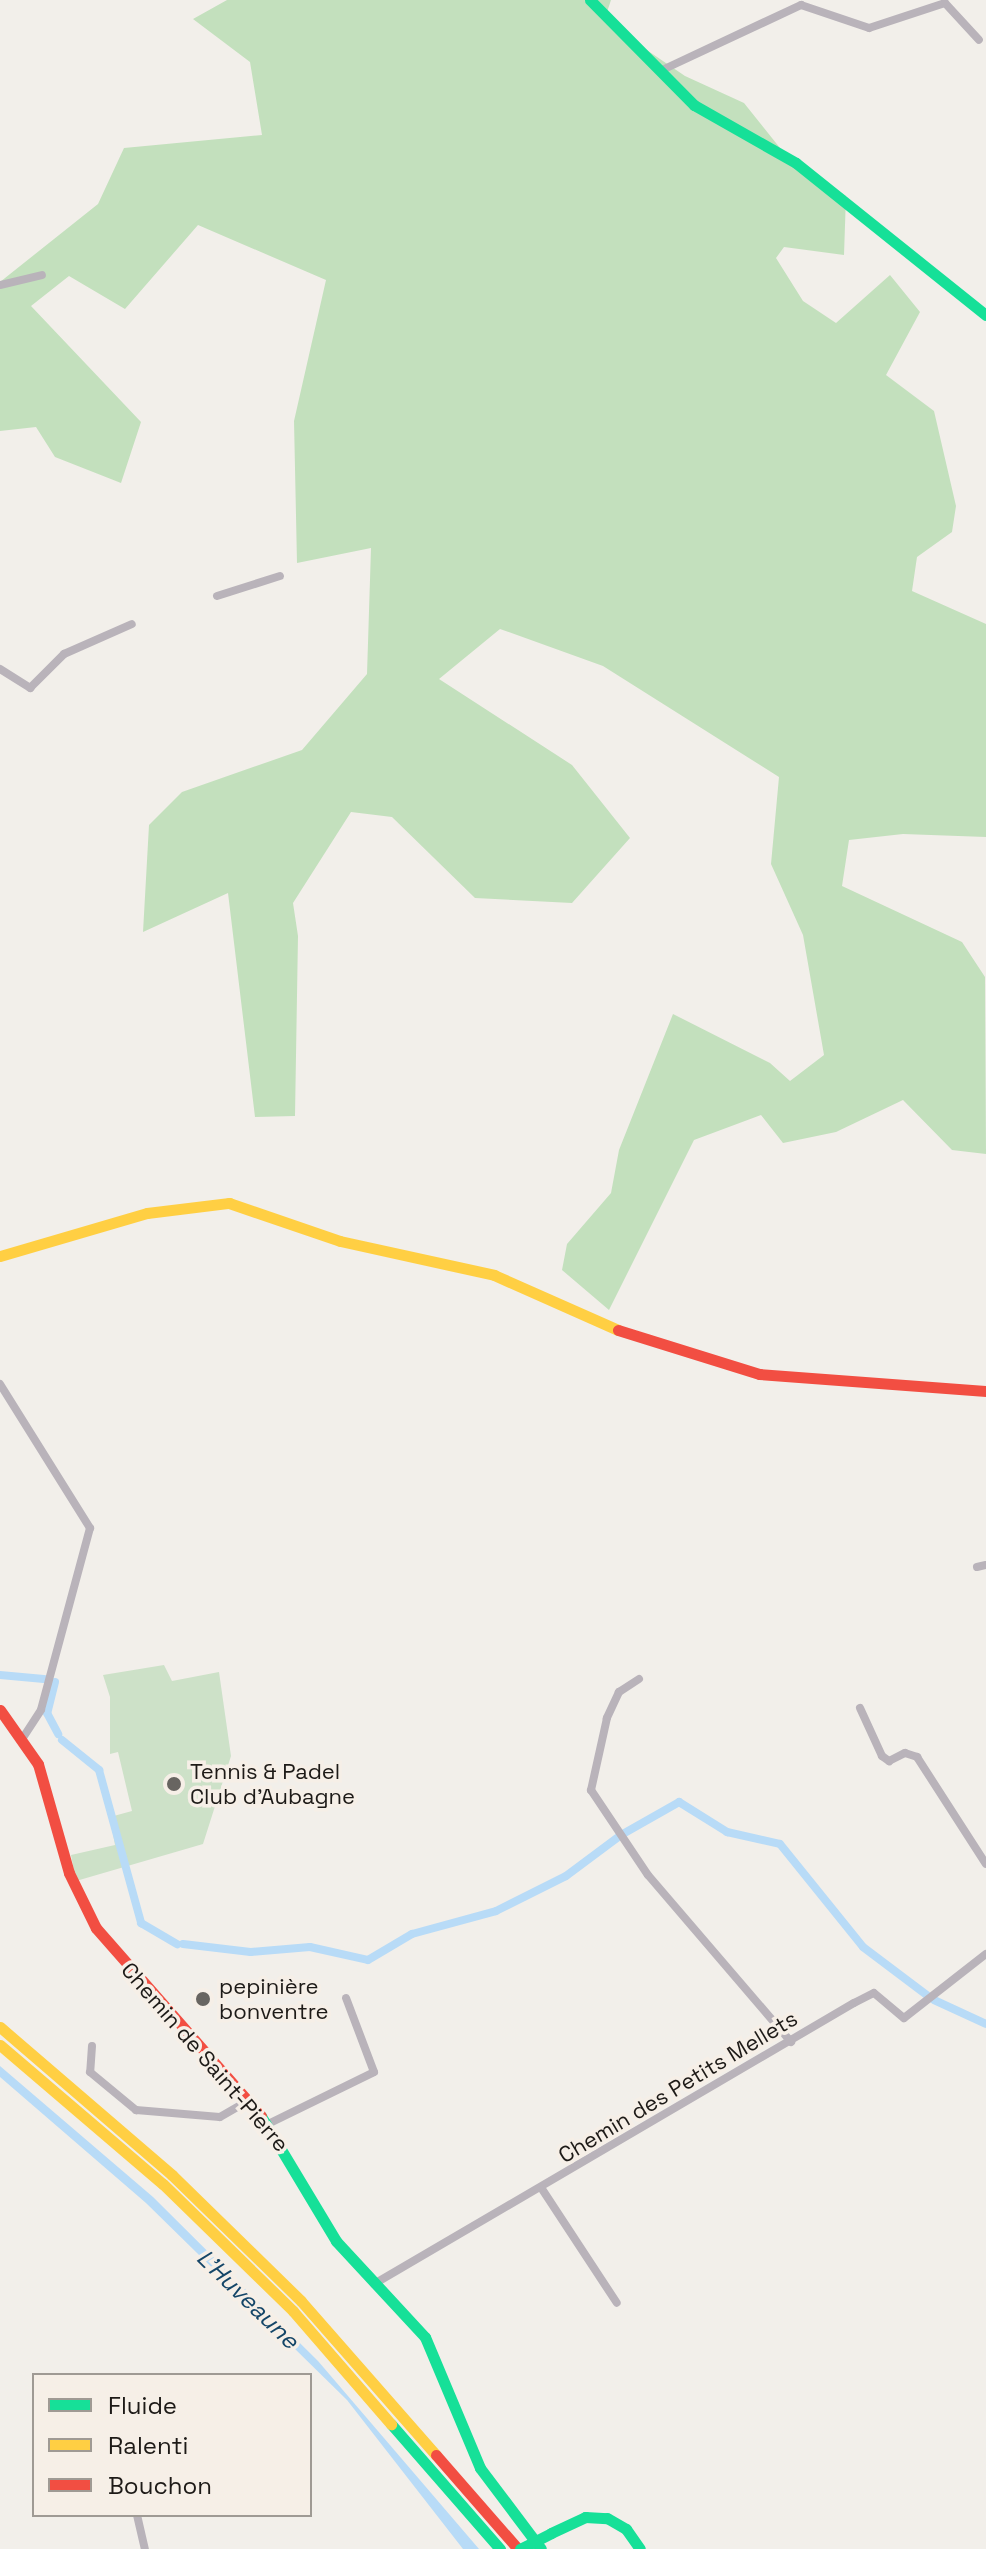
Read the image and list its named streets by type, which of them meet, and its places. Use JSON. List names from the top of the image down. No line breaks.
{"streets":{"main road":["Chemin de Saint-Pierre"],"street":["Chemin des Petits Mellets"]},"crossings":[["Chemin de Saint-Pierre","Chemin des Petits Mellets"]],"water":["L'Huveaune"],"places":["Tennis & Padel Club d'Aubagne","pepinière bonventre"],"legend":["Fluide","Ralenti","Bouchon"]}
